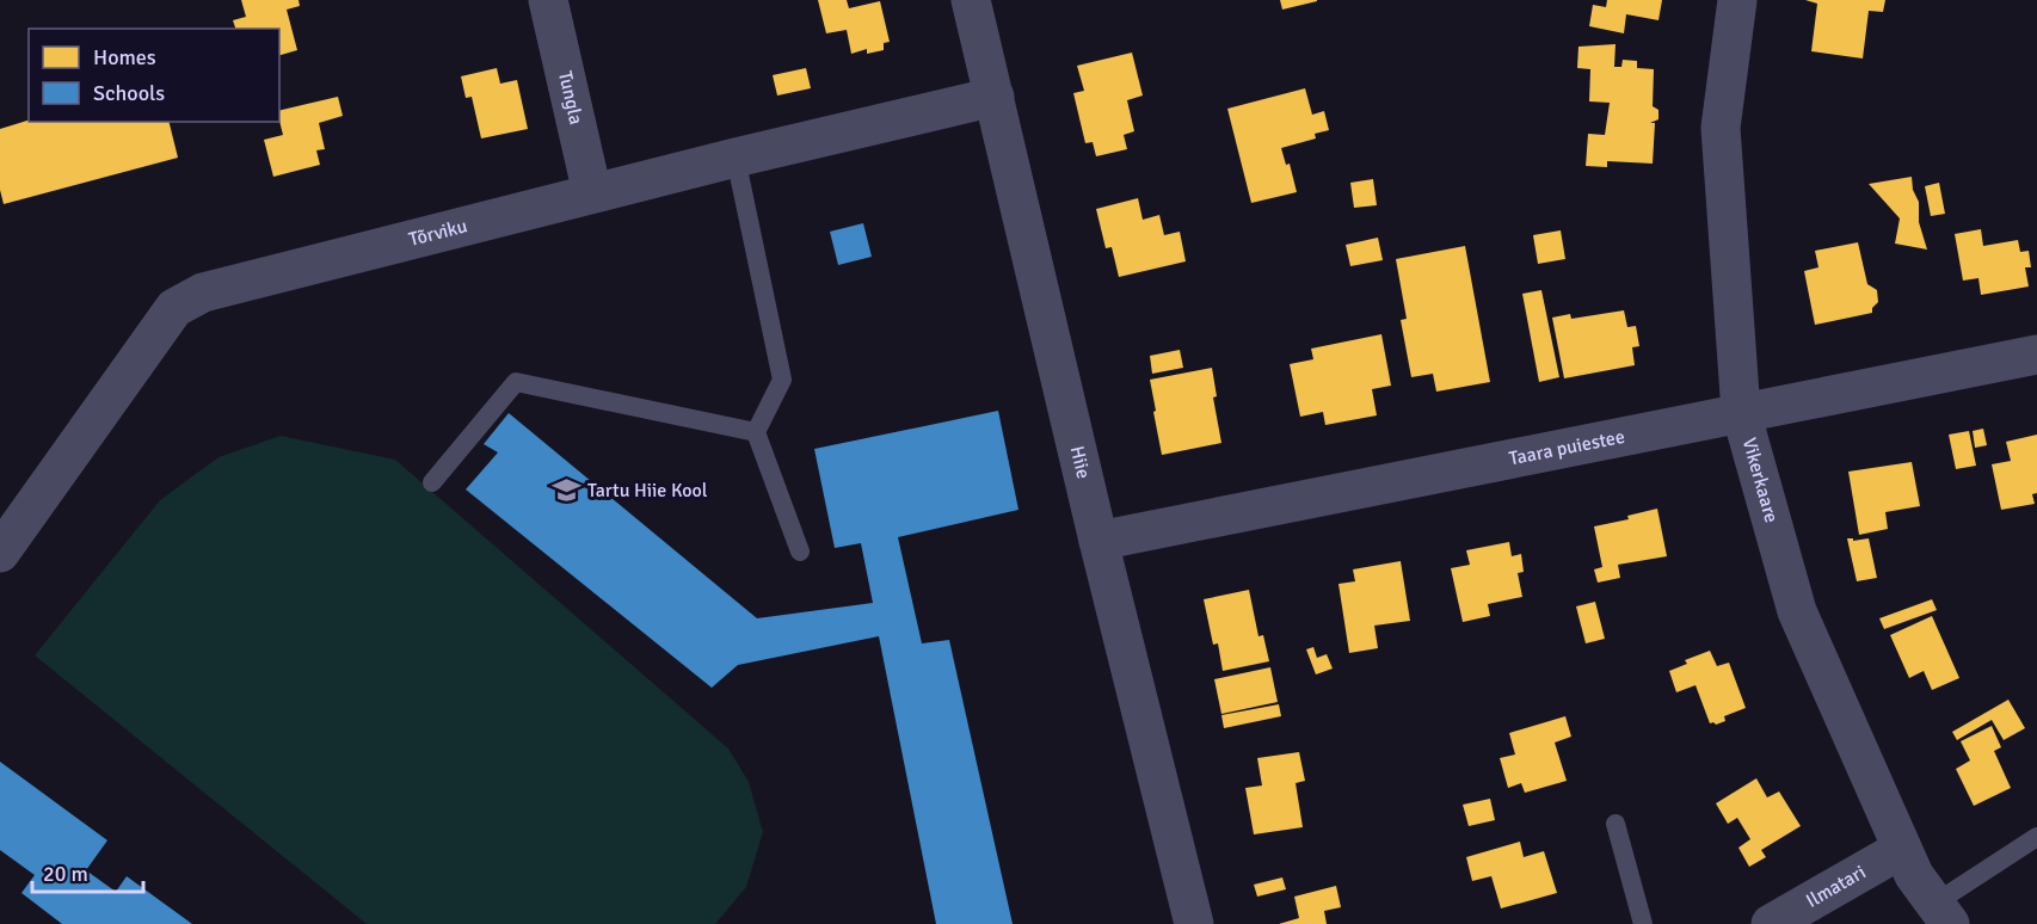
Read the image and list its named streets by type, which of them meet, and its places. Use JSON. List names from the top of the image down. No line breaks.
{"streets":{"street":["Tungla","Tõrviku","Taara puiestee","Hiie","Vikerkaare","Ilmatari"]},"crossings":[["Tungla","Tõrviku"],["Tõrviku","Hiie"],["Taara puiestee","Hiie"],["Taara puiestee","Vikerkaare"],["Vikerkaare","Ilmatari"]],"places":{"school or university":["Tartu Hiie Kool"]},"legend":["Homes","Schools"],"scale_bar":"20 m"}
